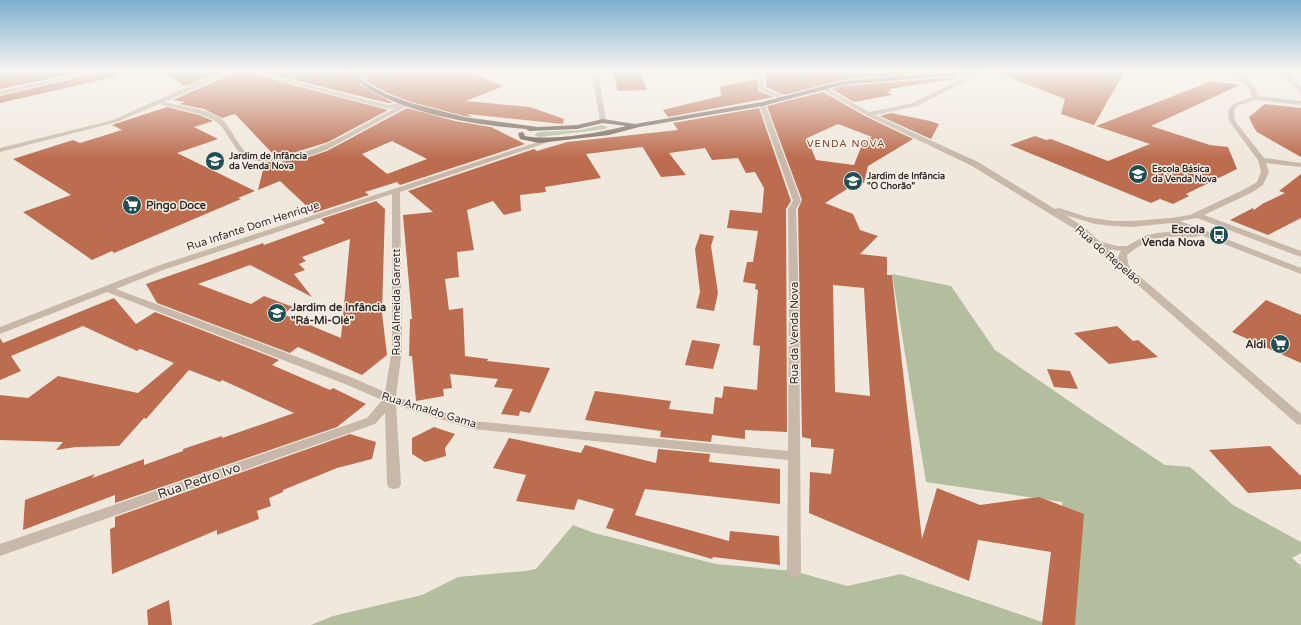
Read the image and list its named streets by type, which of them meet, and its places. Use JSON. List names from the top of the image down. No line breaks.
{"streets":{"street":["Rua Infante Dom Henrique","Rua do Repelão","Rua Almeida Garrett","Rua da Venda Nova","Rua Arnaldo Gama","Rua Pedro Ivo"]},"crossings":[["Rua Infante Dom Henrique","Rua Almeida Garrett"],["Rua Infante Dom Henrique","Rua Arnaldo Gama"],["Rua Almeida Garrett","Rua Arnaldo Gama"],["Rua Almeida Garrett","Rua Pedro Ivo"],["Rua da Venda Nova","Rua Arnaldo Gama"],["Rua Arnaldo Gama","Rua Pedro Ivo"]],"districts":["VENDA NOVA"],"places":{"school or university":["Jardim de Infância da Venda Nova","Escola Básica da Venda Nova","Jardim de Infância \"O Chorão\"","Jardim de Infância \"Rá-Mi-Olé\""],"supermarket":["Pingo Doce","Aldi"],"bus stop":["Escola Venda Nova"]}}
